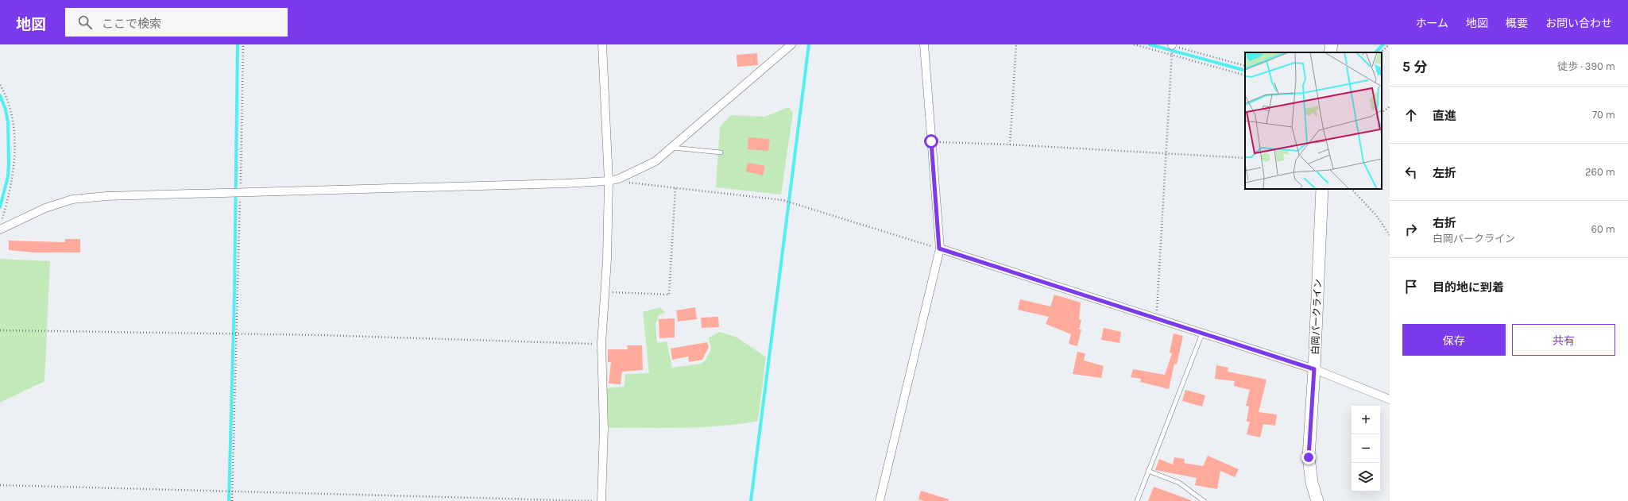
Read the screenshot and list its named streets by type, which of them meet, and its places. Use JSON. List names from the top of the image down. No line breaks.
{"streets":{"street":["白岡パークライン"]},"page":{"header":"地図","search":"ここで検索","nav":["ホーム","地図","概要","お問い合わせ"],"heading":["5 分","徒歩 · 390 m"],"list":[["直進","70 m"],["左折","260 m"],["右折","白岡パークライン","60 m"],"目的地に到着"],"buttons":["保存","共有"],"map_buttons":["+","−"]}}
